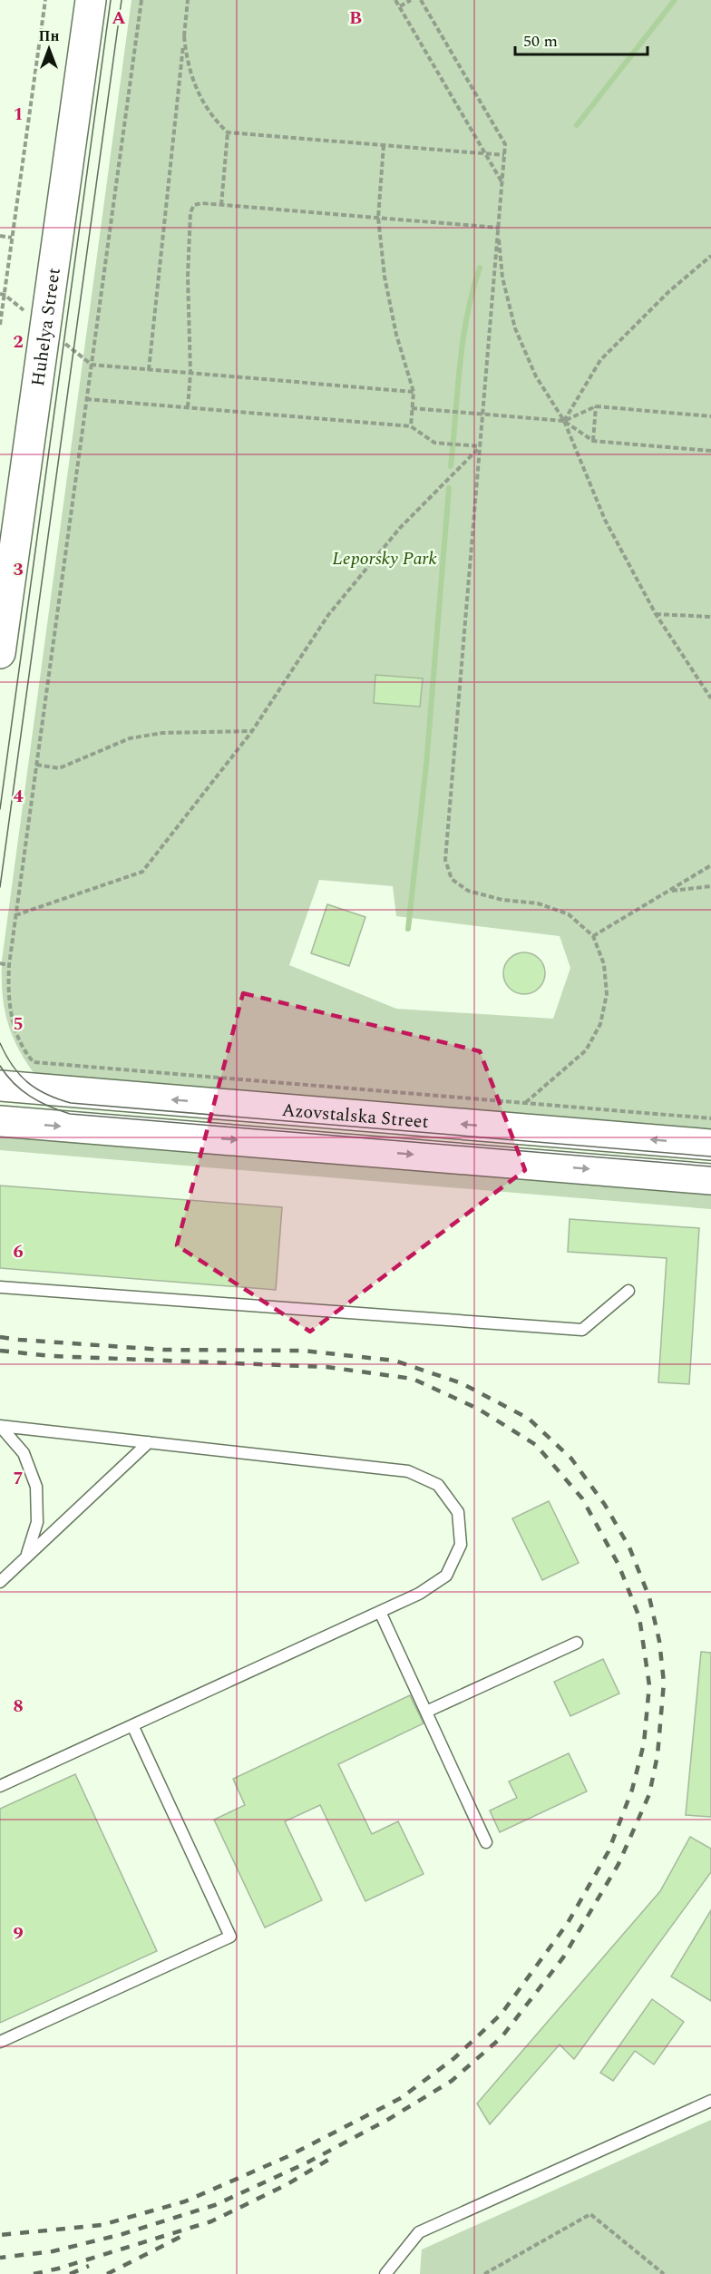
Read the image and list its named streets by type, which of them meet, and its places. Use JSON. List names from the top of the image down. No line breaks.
{"streets":{"street":["Huhelya Street","Azovstalska Street"]},"parks":["Leporsky Park"],"scale_bar":"50 m","north":"top","grid":{"columns":["A","B"],"rows":["1","2","3","4","5","6","7","8","9"]}}
